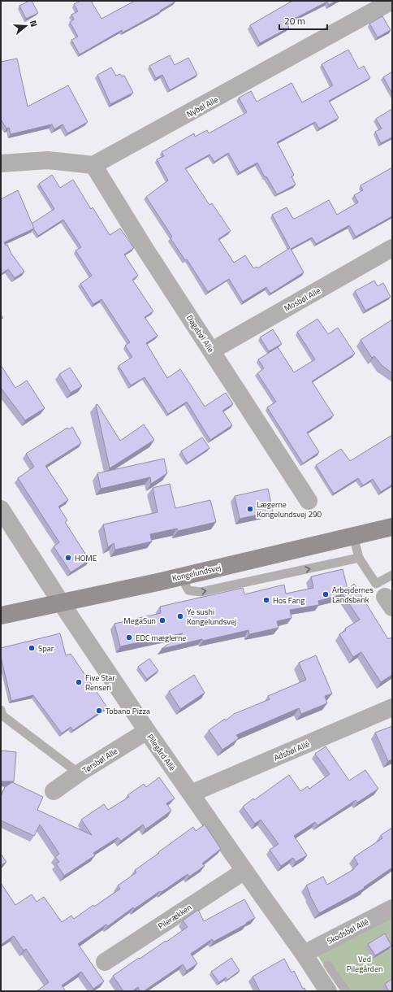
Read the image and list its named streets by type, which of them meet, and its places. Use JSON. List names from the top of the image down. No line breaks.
{"streets":{"street":["Nybøl Alle","Mosbøl Alle","Dagebøl Alle","Kongelundsvej","Adsbøl Allé","Pilegård Allé","Tørsbøl Alle","Pilerækken","Skodsbøl Allé"]},"crossings":[["Nybøl Alle","Dagebøl Alle"],["Mosbøl Alle","Dagebøl Alle"],["Kongelundsvej","Pilegård Allé"],["Adsbøl Allé","Pilegård Allé"],["Pilegård Allé","Tørsbøl Alle"],["Pilegård Allé","Pilerækken"],["Pilegård Allé","Skodsbøl Allé"]],"parks":["Ved Pilegården"],"places":["Lægerne Kongelundsvej 290","HOME","Arbejdernes Landsbank","Hos Fang","Ye sushi Kongelundsvej","MegaSun","EDC mæglerne","Spar","Five Star Renseri","Tobano Pizza"],"scale_bar":"20 m","north":"right"}
